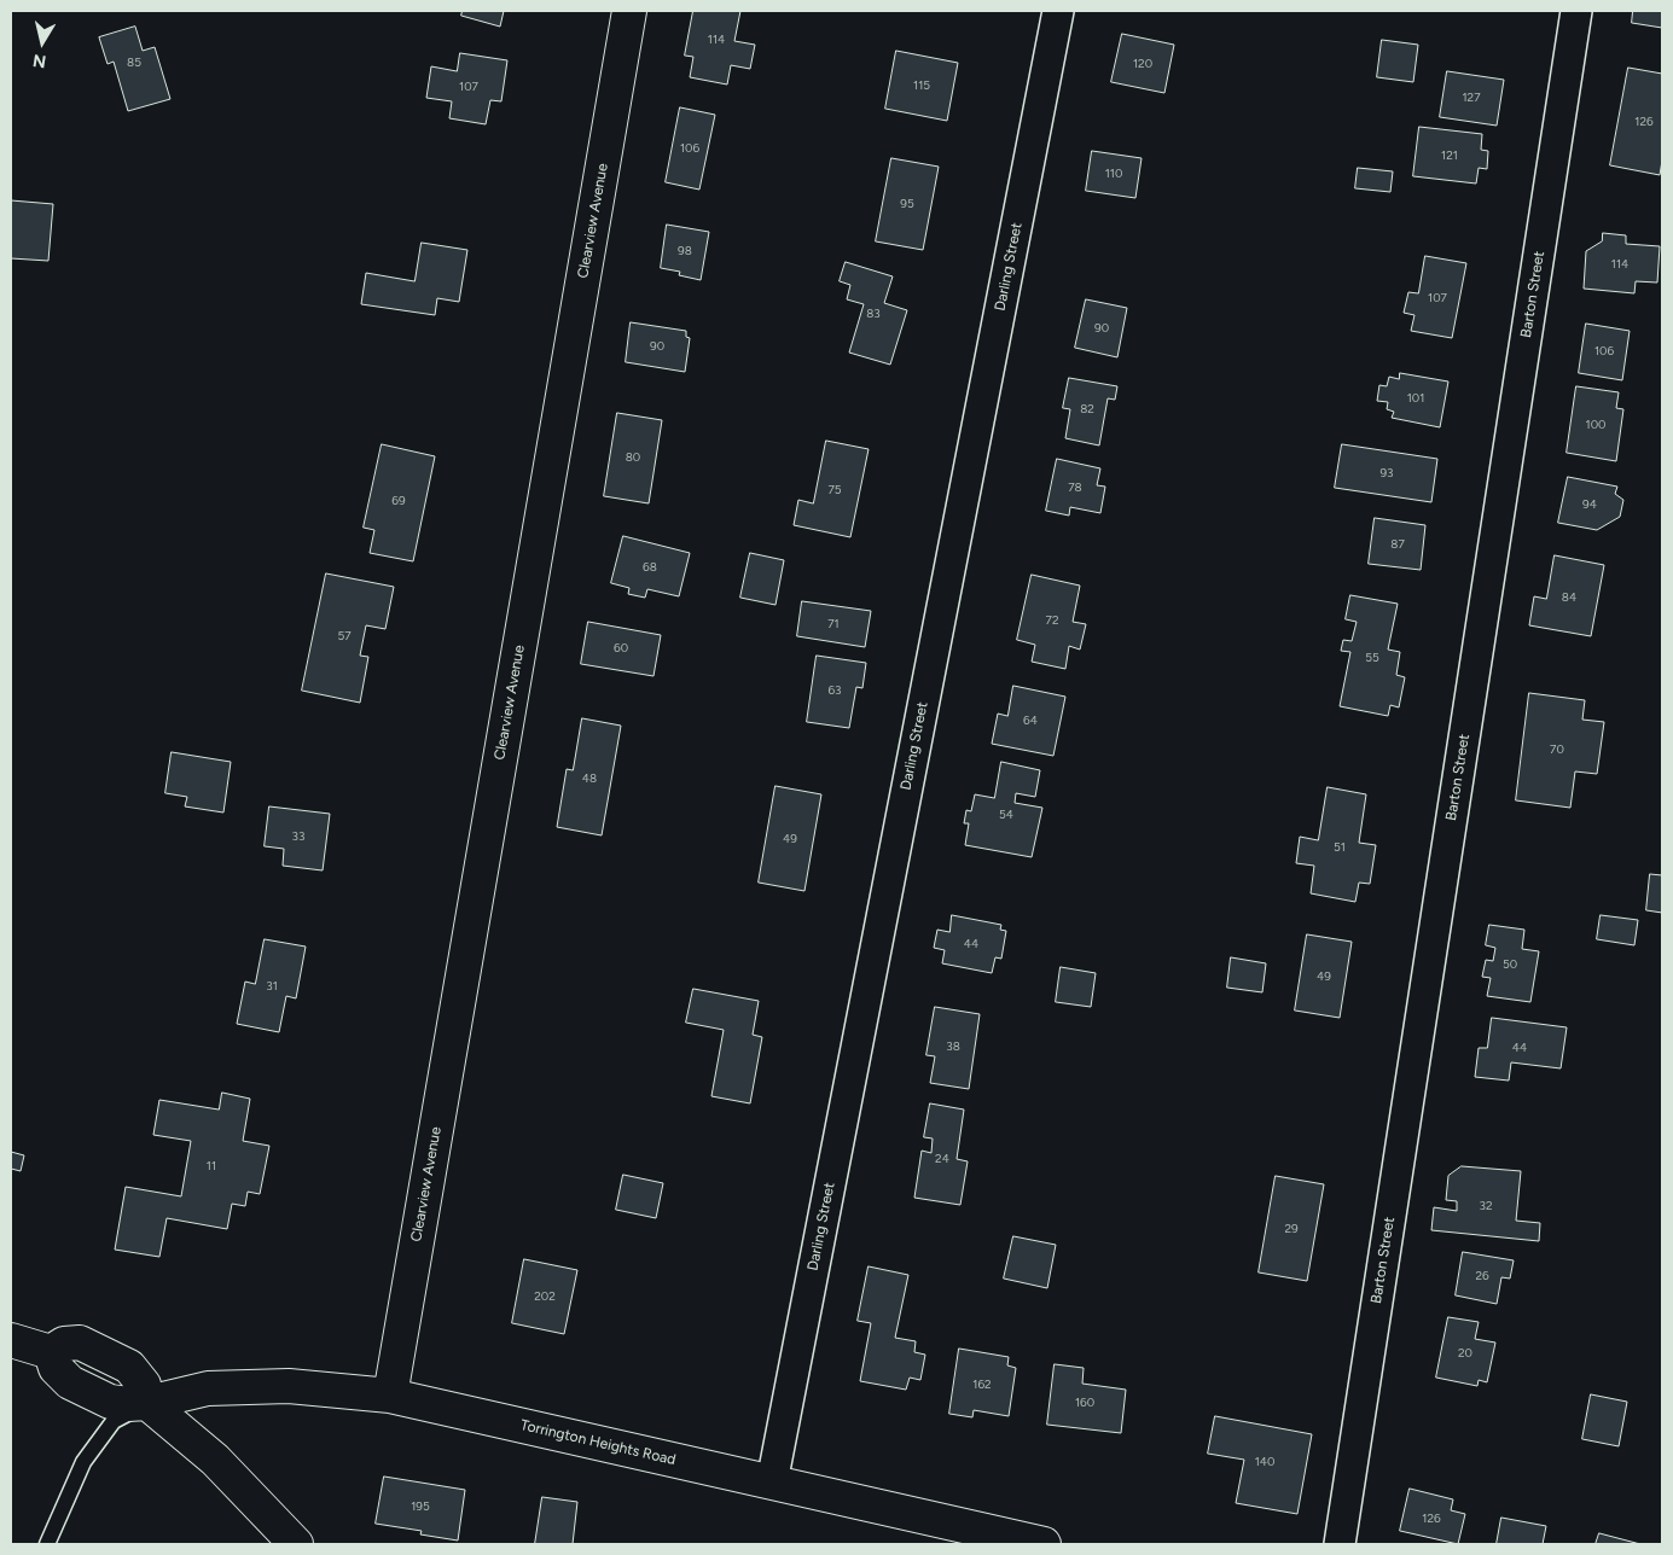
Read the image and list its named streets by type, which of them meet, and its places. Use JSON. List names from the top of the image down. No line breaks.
{"streets":{"street":["Clearview Avenue","Darling Street","Barton Street","Torrington Heights Road"]},"crossings":[["Clearview Avenue","Torrington Heights Road"],["Darling Street","Torrington Heights Road"]],"house_numbers":["114","85","120","115","107","127","126","106","121","110","95","98","114","107","83","90","90","106","101","82","100","80","93","78","75","69","94","87","68","84","72","71","57","60","55","63","64","70","48","54","33","49","51","44","50","49","31","38","44","24","11","32","29","26","202","20","162","160","140","195","126"],"north":"bottom"}
